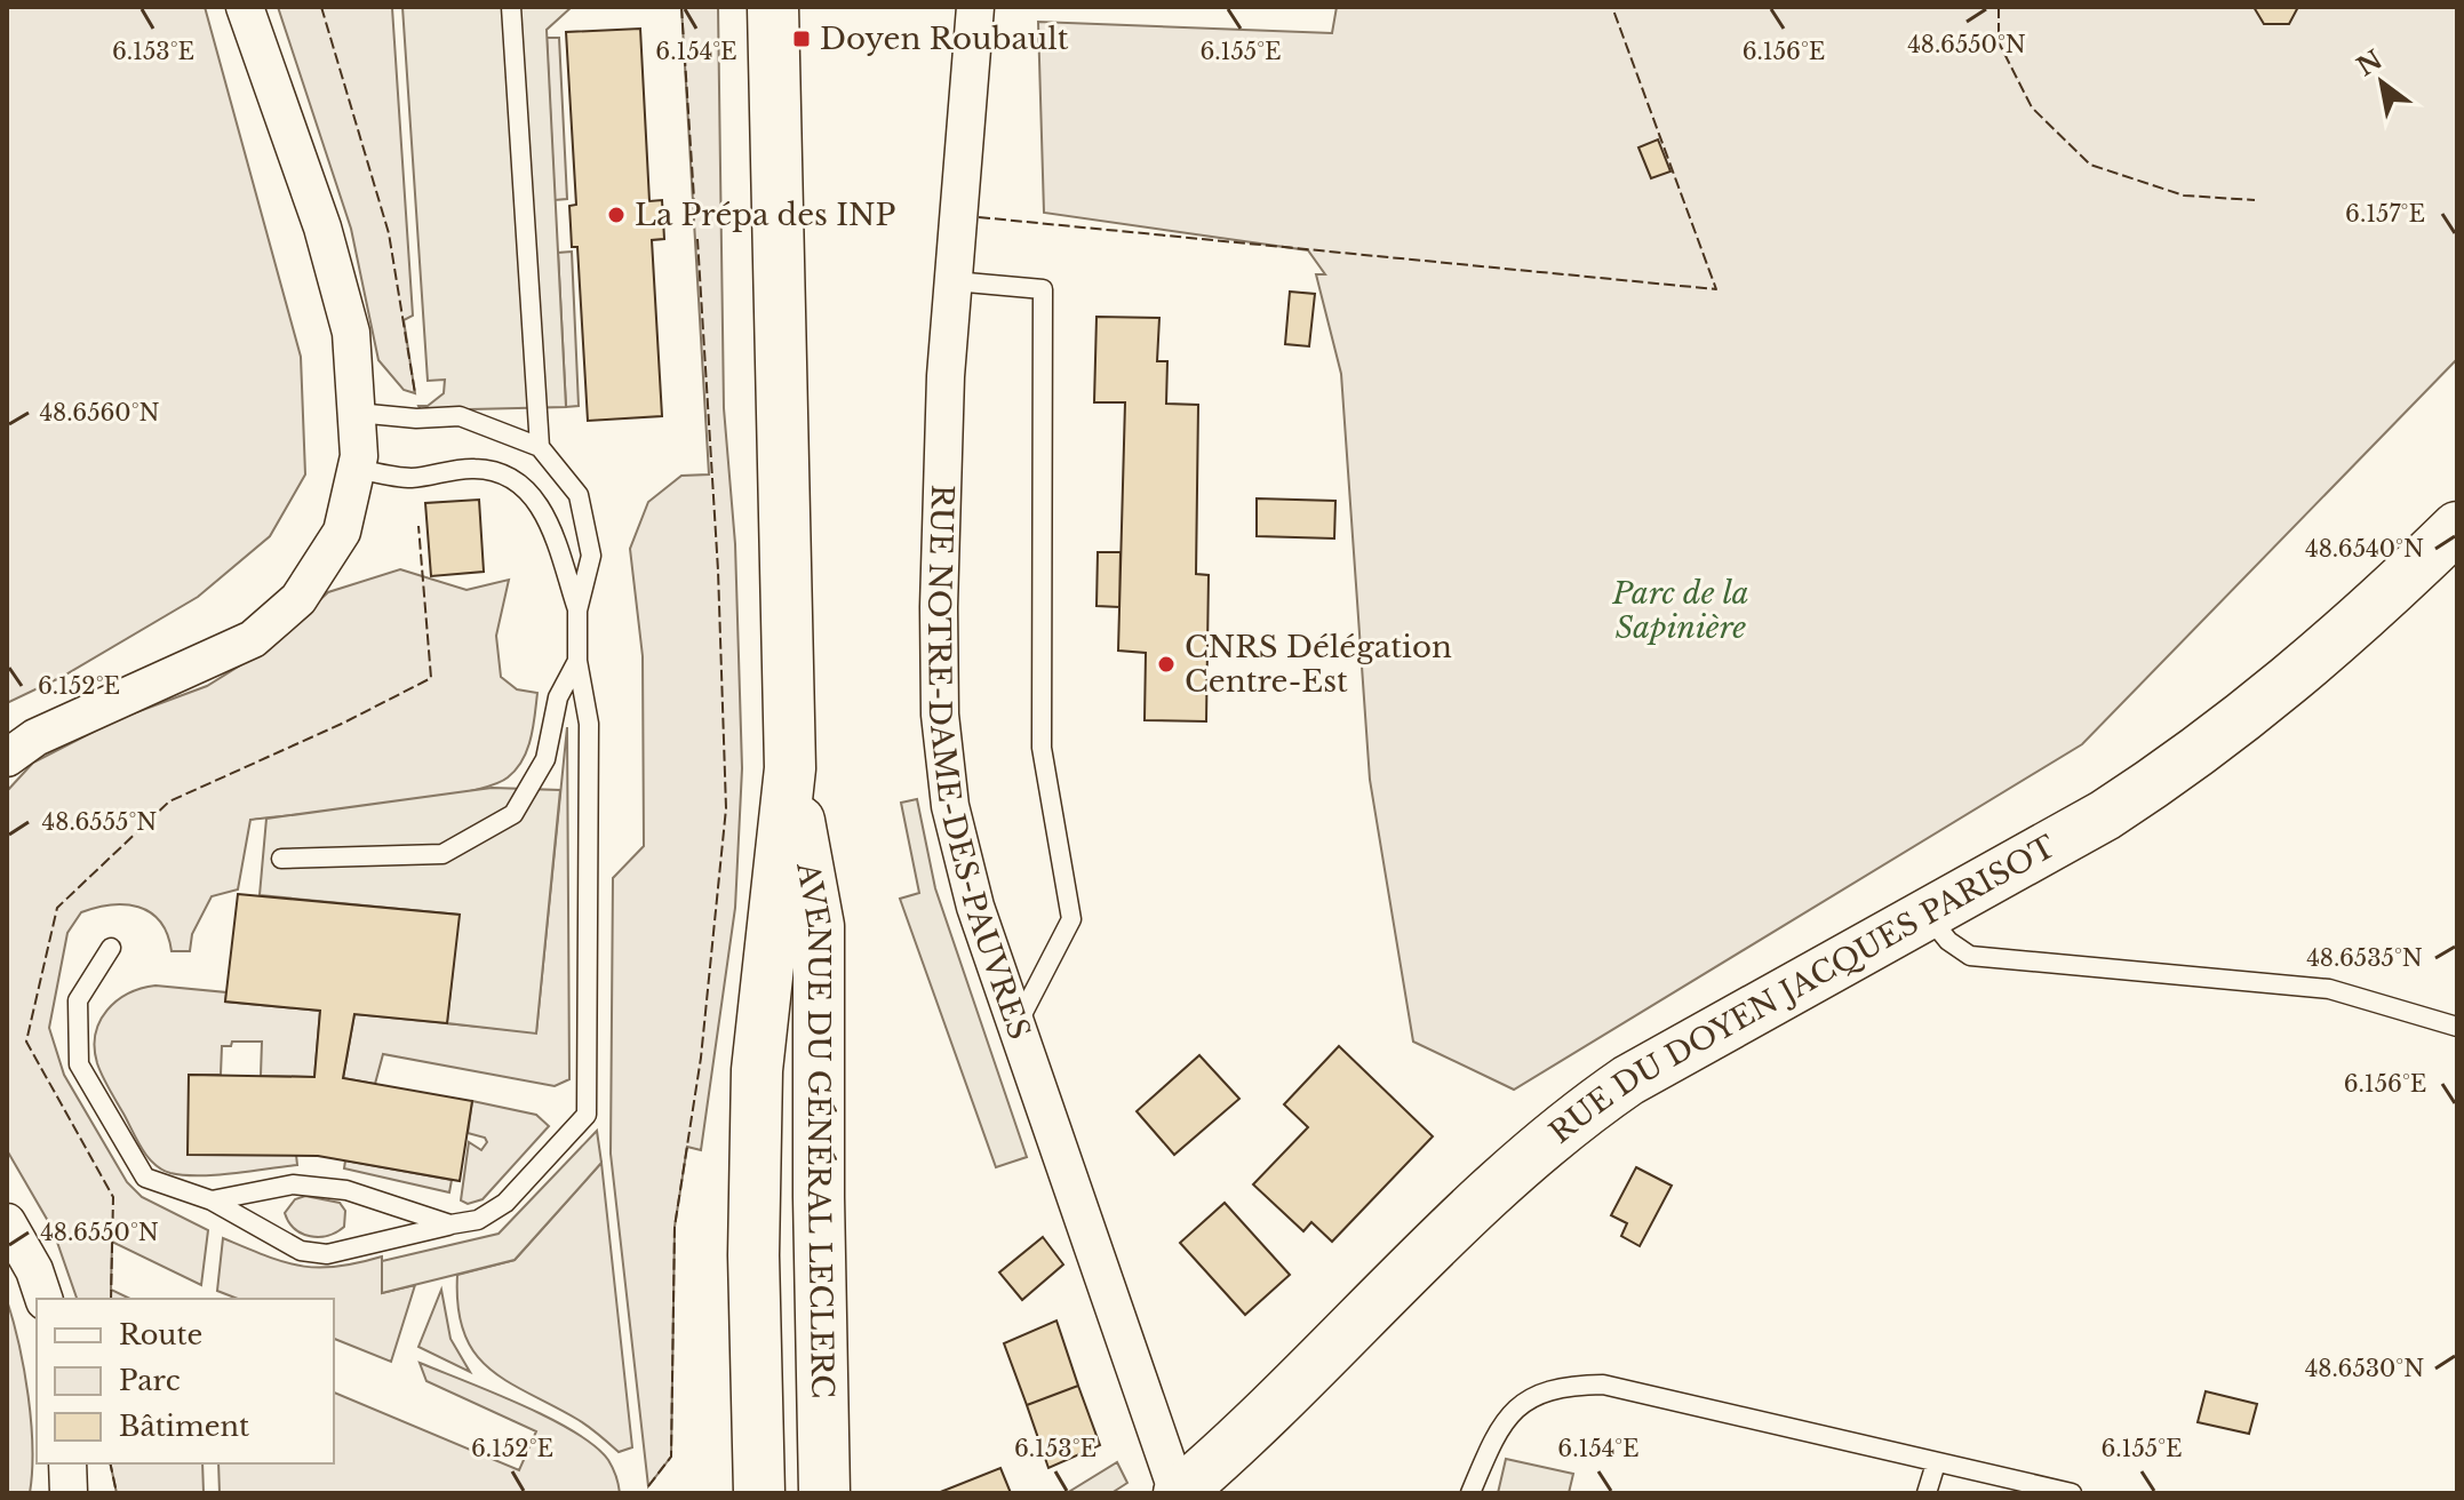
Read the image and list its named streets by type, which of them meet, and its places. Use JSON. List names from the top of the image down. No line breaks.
{"streets":{"main road":["RUE DU DOYEN JACQUES PARISOT","AVENUE DU GÉNÉRAL LECLERC"],"street":["RUE NOTRE-DAME-DES-PAUVRES"]},"crossings":[["RUE NOTRE-DAME-DES-PAUVRES","RUE DU DOYEN JACQUES PARISOT"]],"parks":["Parc de la Sapinière"],"places":{"transit":["Doyen Roubault"],"other":["La Prépa des INP","CNRS Délégation Centre-Est"]},"legend":["Route","Parc","Bâtiment"],"north":"top left","coordinates":["48.6550°N","6.153°E","6.154°E","6.155°E","6.156°E","6.157°E","48.6560°N","48.6540°N","6.152°E","48.6555°N","48.6535°N","48.6530°N"]}
